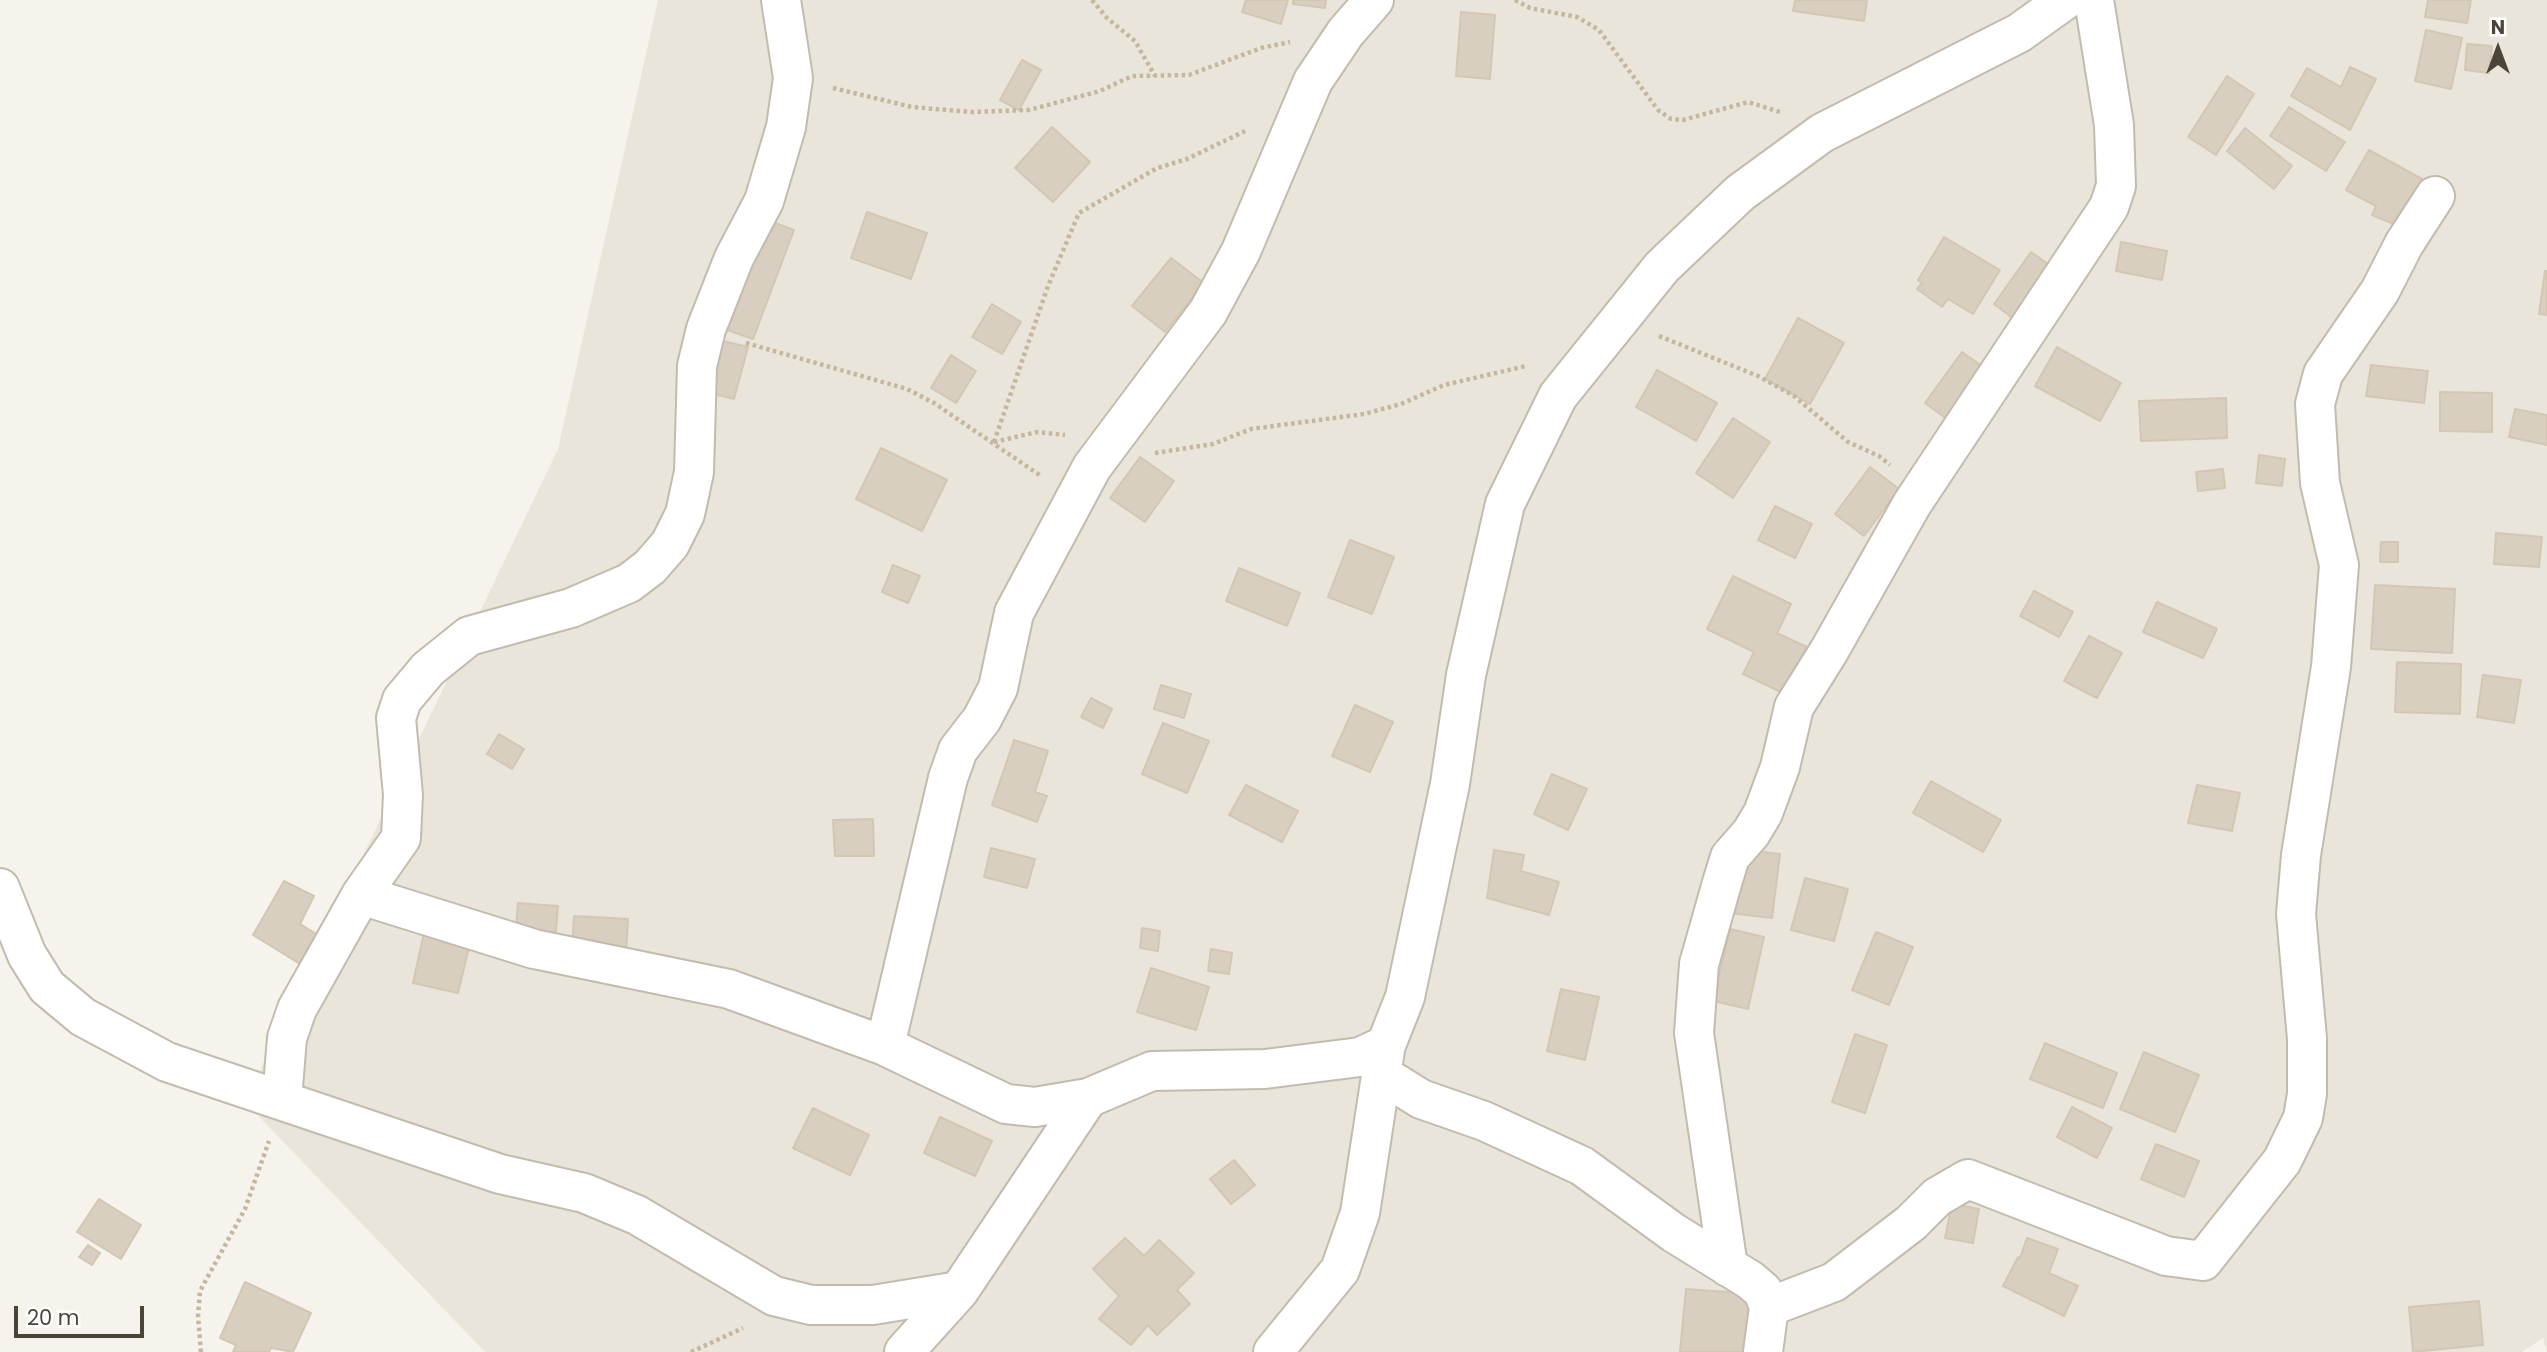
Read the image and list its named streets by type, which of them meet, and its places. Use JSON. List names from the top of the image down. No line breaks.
{"scale_bar":"20 m","north":"top"}
